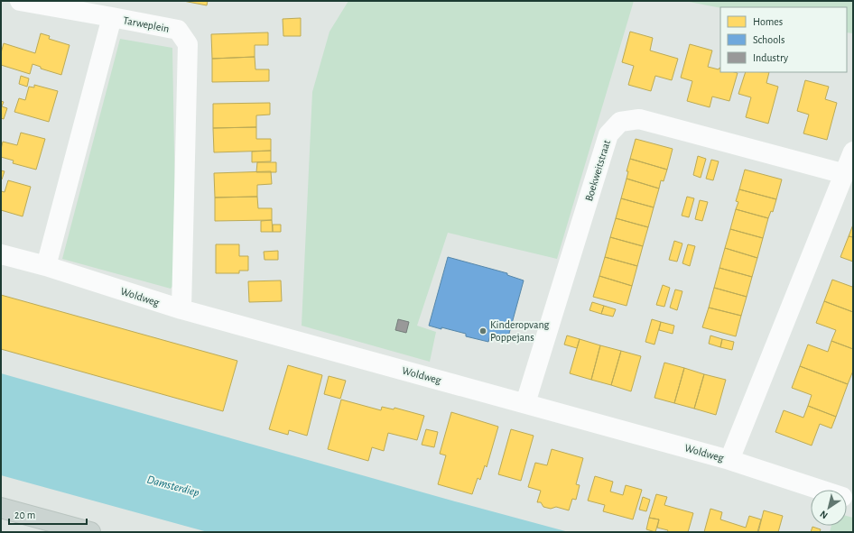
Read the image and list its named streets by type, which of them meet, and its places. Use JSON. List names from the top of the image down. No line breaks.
{"streets":{"street":["Tarweplein","Boekweitstraat","Woldweg"]},"crossings":[["Tarweplein","Woldweg"],["Boekweitstraat","Woldweg"]],"water":["Damsterdiep"],"places":["Kinderopvang Poppejans"],"legend":["Homes","Schools","Industry"],"scale_bar":"20 m","north":"bottom left"}
